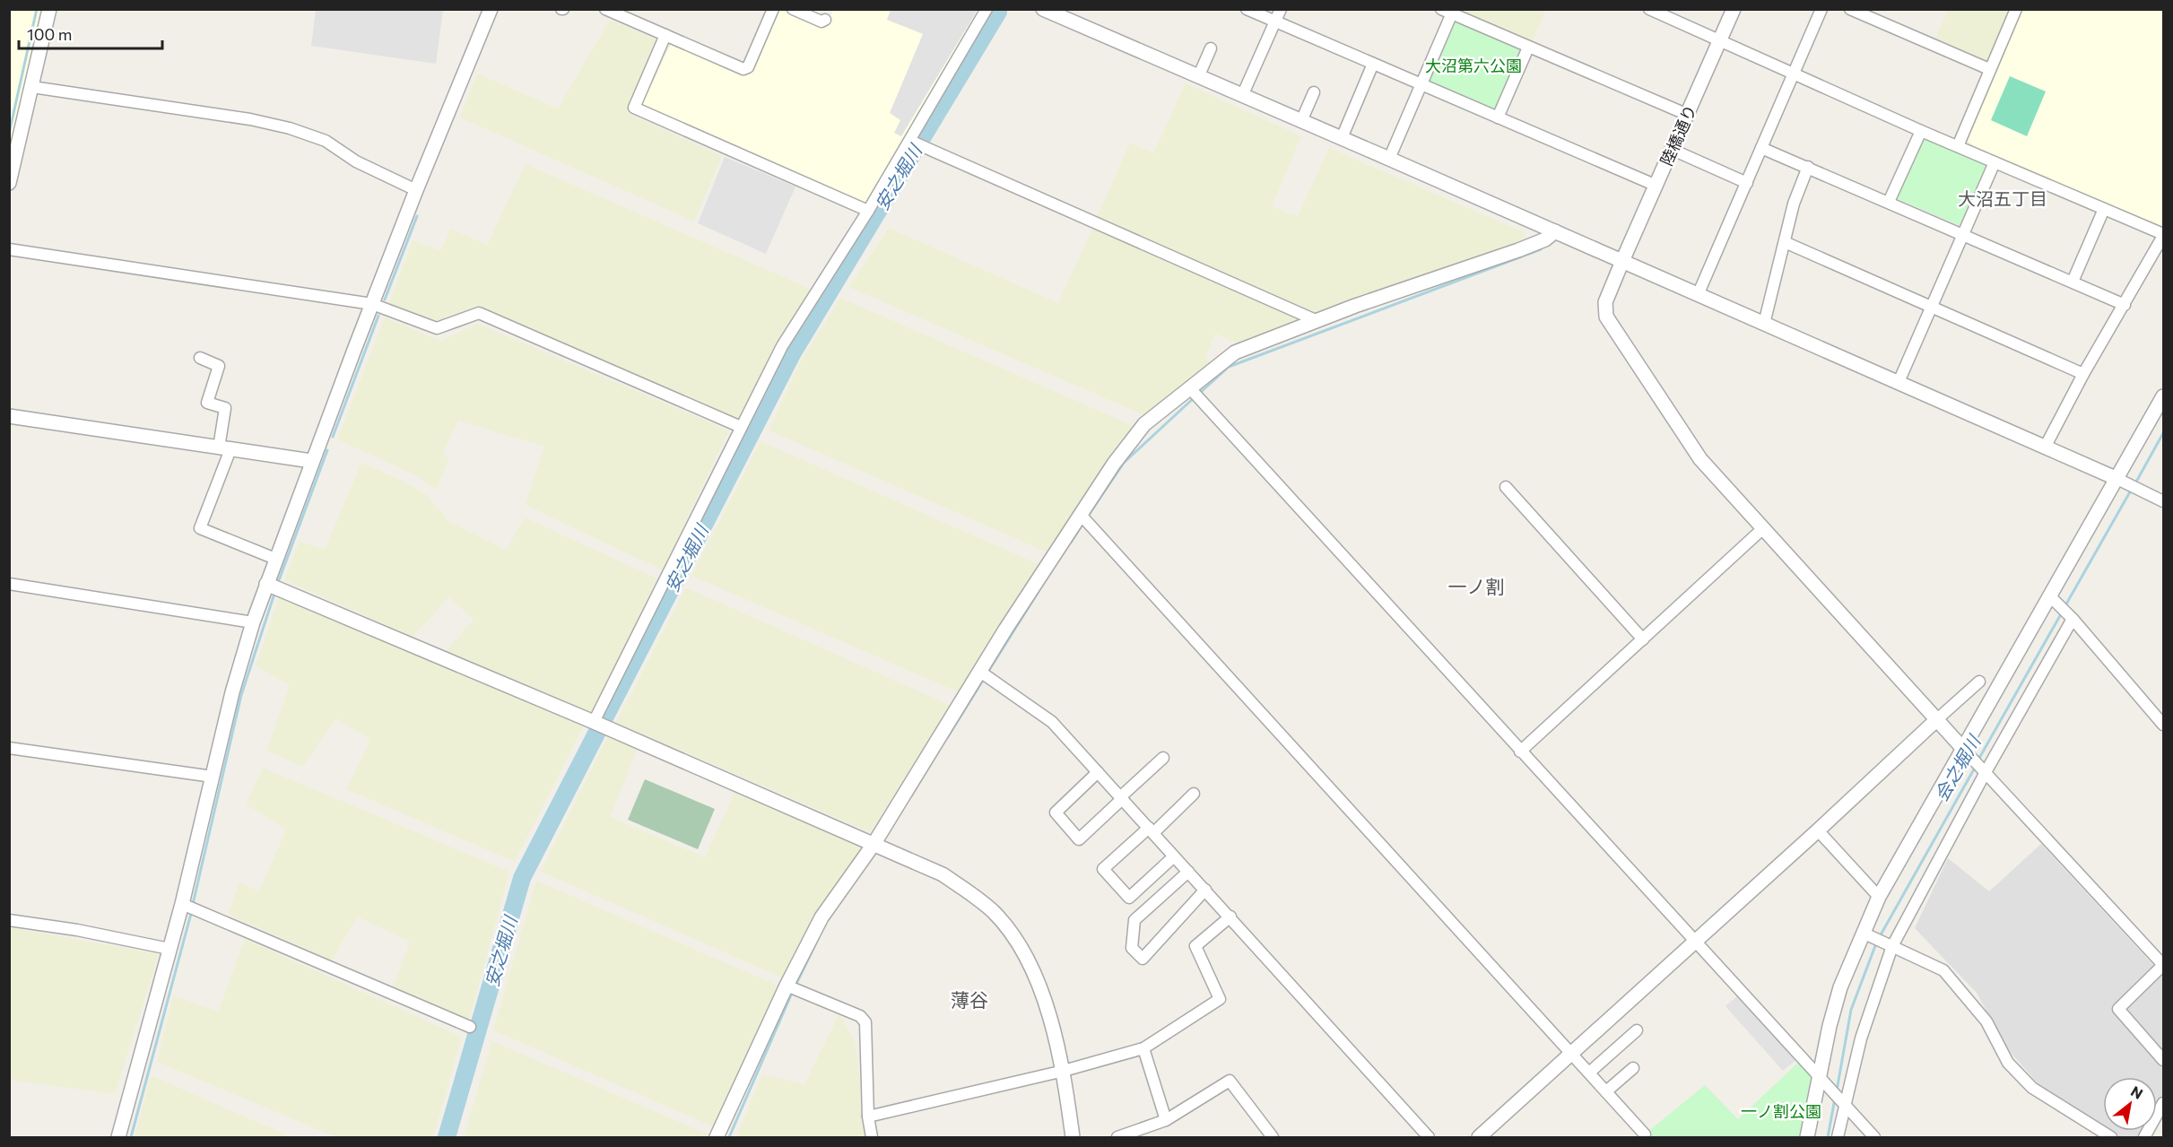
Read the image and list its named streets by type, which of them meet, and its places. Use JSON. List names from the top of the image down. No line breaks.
{"streets":{"street":["陸橋通り"]},"districts":["大沼五丁目","一ノ割","薄谷"],"water":["安之堀川","会之堀川"],"parks":["大沼第六公園","一ノ割公園"],"scale_bar":"100 m","north":"top right"}
